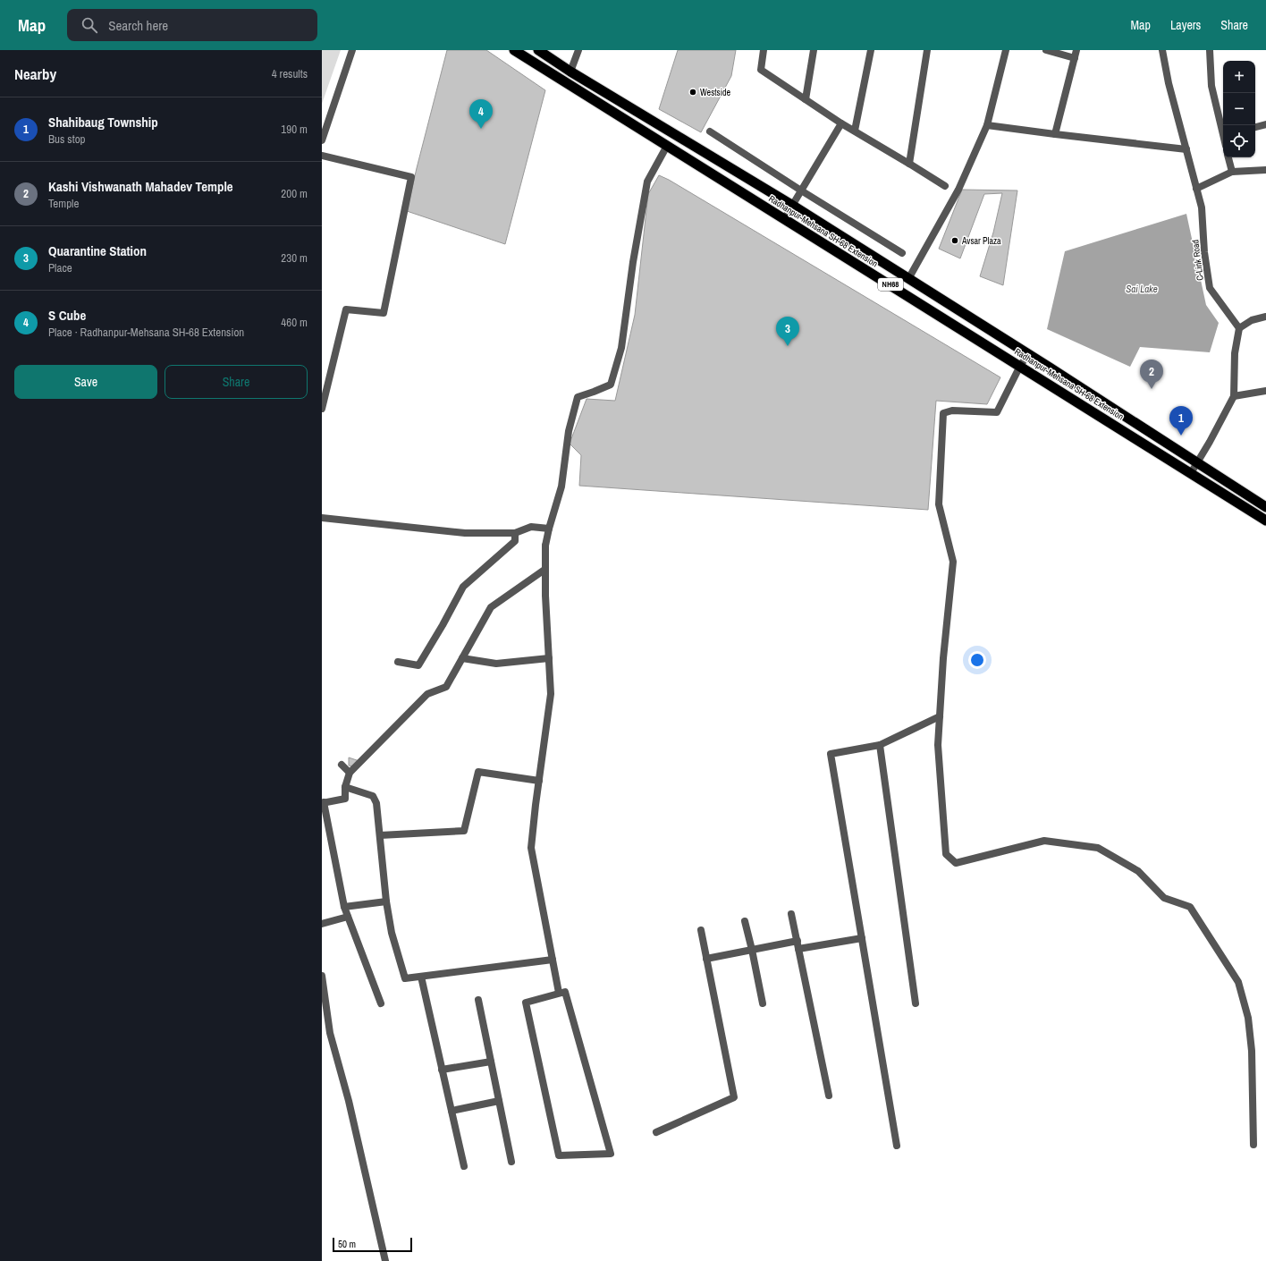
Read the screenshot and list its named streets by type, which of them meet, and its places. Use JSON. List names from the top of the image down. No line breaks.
{"streets":{"highway":["Radhanpur-Mehsana SH-68 Extension","NH68"],"street":["C-Link Road"]},"water":["Sai Lake"],"places":["Westside","Avsar Plaza"],"scale_bar":"50 m","page":{"header":"Map","search":"Search here","nav":["Map","Layers","Share"],"heading":["Nearby","4 results"],"map_buttons":["+","−"],"list":[{"mark":"1","name":"Shahibaug Township","note":"Bus stop","value":"190 m"},{"mark":"2","name":"Kashi Vishwanath Mahadev Temple","note":"Temple","value":"200 m"},{"mark":"3","name":"Quarantine Station","note":"Place","value":"230 m"},{"mark":"4","name":"S Cube","note":"Place · Radhanpur-Mehsana SH-68 Extension","value":"460 m"}],"pins":["4","3","2","1"],"buttons":["Save","Share"],"scale":"50 m"}}
